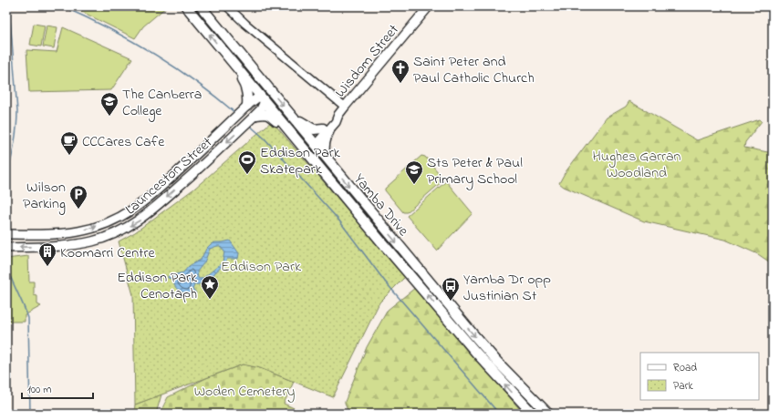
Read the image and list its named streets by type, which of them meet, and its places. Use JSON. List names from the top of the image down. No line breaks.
{"streets":{"main road":["Wisdom Street","Launceston Street","Yamba Drive"]},"crossings":[["Wisdom Street","Yamba Drive"],["Launceston Street","Yamba Drive"]],"parks":["Hughes Garran Woodland","Eddison Park","Woden Cemetery"],"places":{"church":["Saint Peter and Paul Catholic Church"],"school or university":["The Canberra College","Sts Peter & Paul Primary School"],"cafe":["CCCares Cafe"],"sports":["Eddison Park Skatepark"],"parking":["Wilson Parking"],"building":["Koomarri Centre"],"place":["Eddison Park Cenotaph"],"bus stop":["Yamba Dr opp Justinian St"]},"legend":["Road","Park"],"scale_bar":"100 m"}
